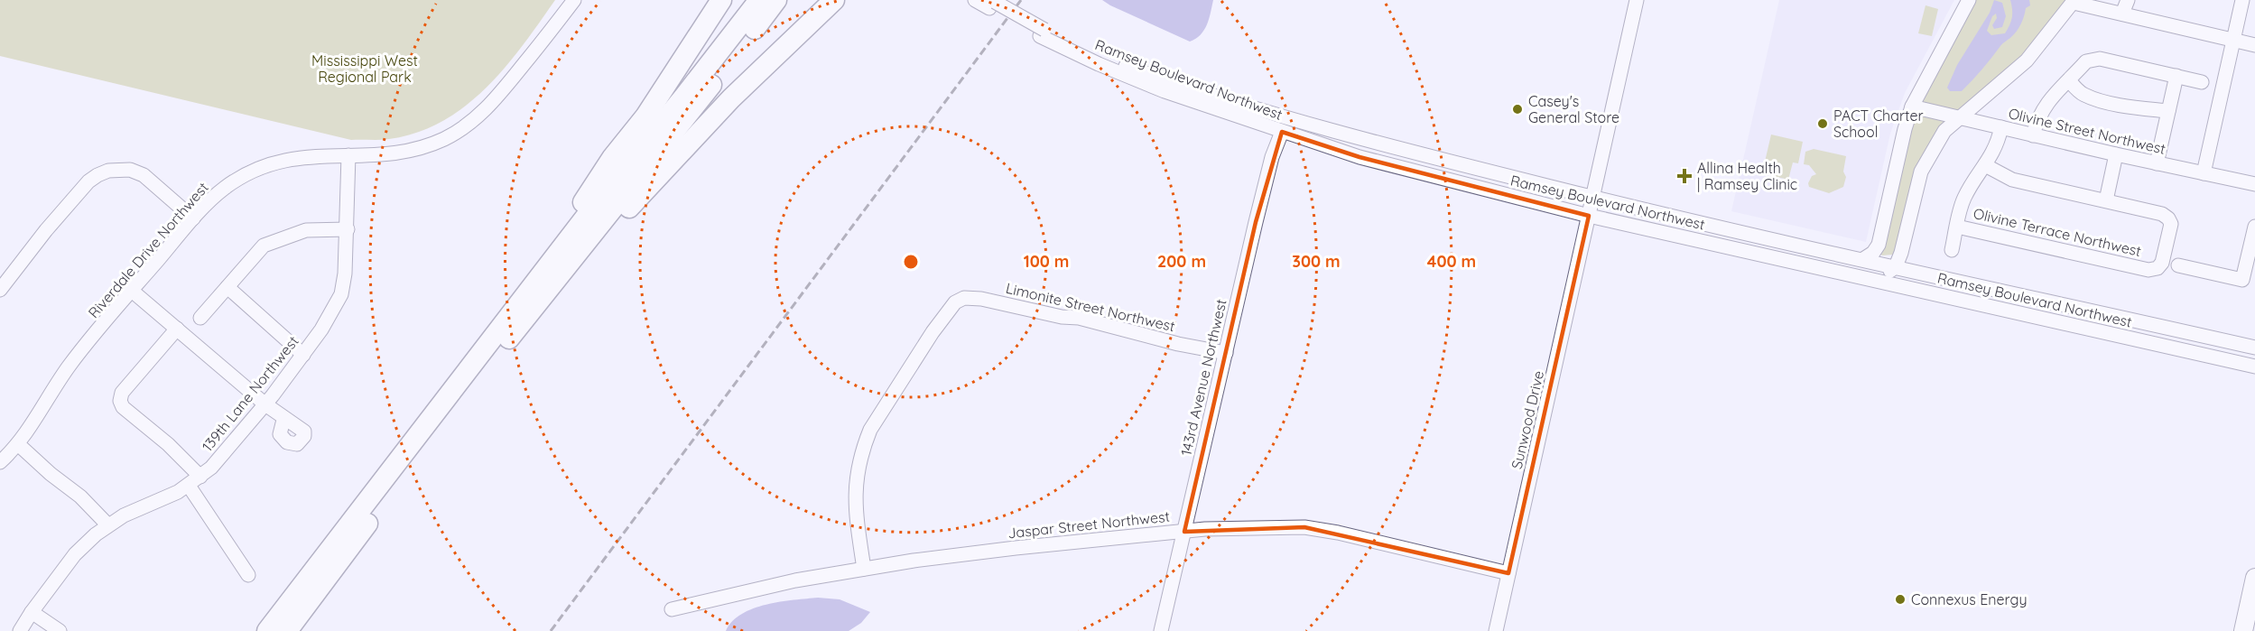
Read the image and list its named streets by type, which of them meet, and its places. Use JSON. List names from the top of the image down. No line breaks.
{"streets":{"street":["Ramsey Boulevard Northwest","Olivine Street Northwest","Olivine Terrace Northwest","Riverdale Drive Northwest","Limonite Street Northwest","143rd Avenue Northwest","139th Lane Northwest","Sunwood Drive","Jaspar Street Northwest"]},"crossings":[["Ramsey Boulevard Northwest","143rd Avenue Northwest"],["Ramsey Boulevard Northwest","Sunwood Drive"],["Riverdale Drive Northwest","139th Lane Northwest"],["Limonite Street Northwest","143rd Avenue Northwest"],["Limonite Street Northwest","Jaspar Street Northwest"],["143rd Avenue Northwest","Jaspar Street Northwest"],["Sunwood Drive","Jaspar Street Northwest"]],"parks":["Mississippi West Regional Park"],"places":{"other":["Casey's General Store","PACT Charter School","Connexus Energy"],"health":["Allina Health | Ramsey Clinic"]},"rings":["100 m","200 m","300 m","400 m"]}
